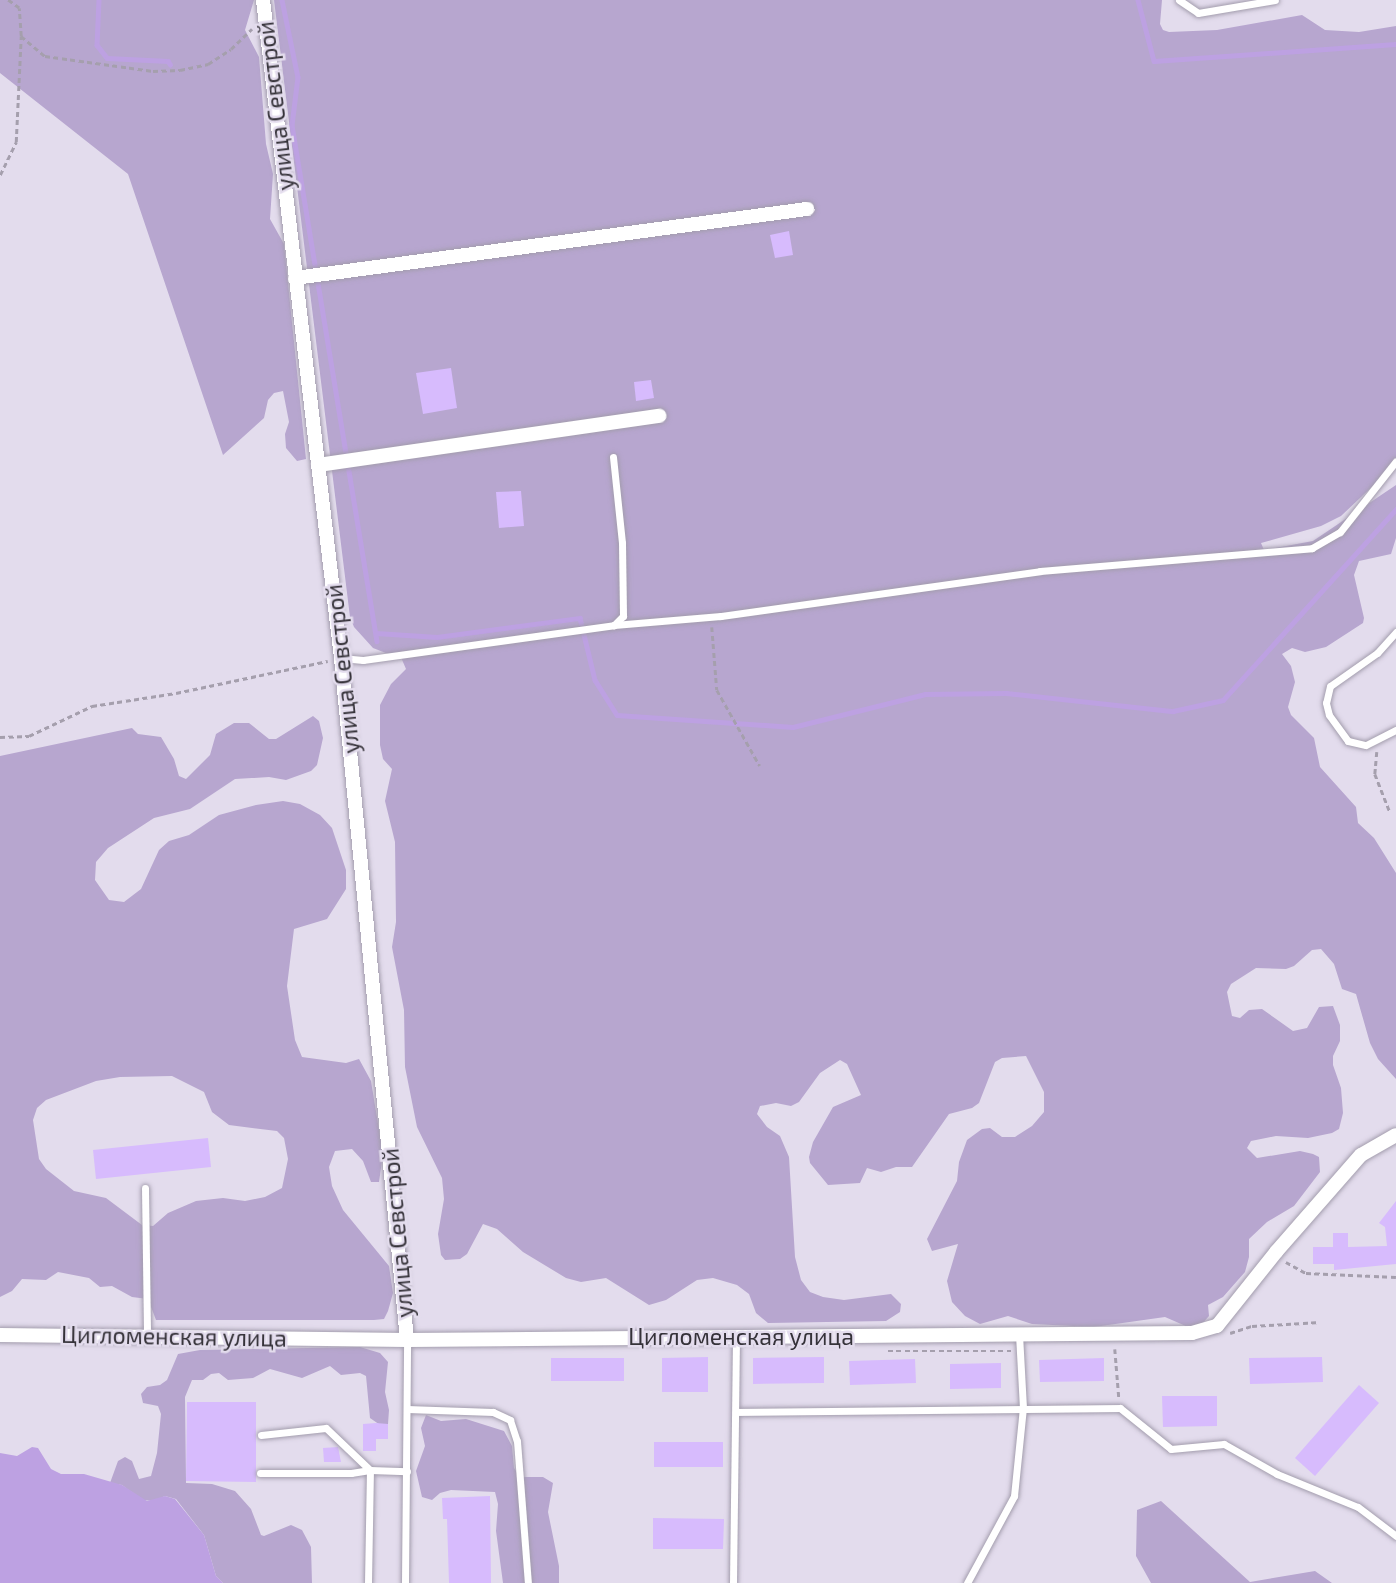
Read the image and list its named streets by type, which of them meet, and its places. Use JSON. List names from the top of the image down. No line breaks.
{"streets":{"street":["улица Севстрой","Цигломенская улица"]},"crossings":[["улица Севстрой","Цигломенская улица"]]}
